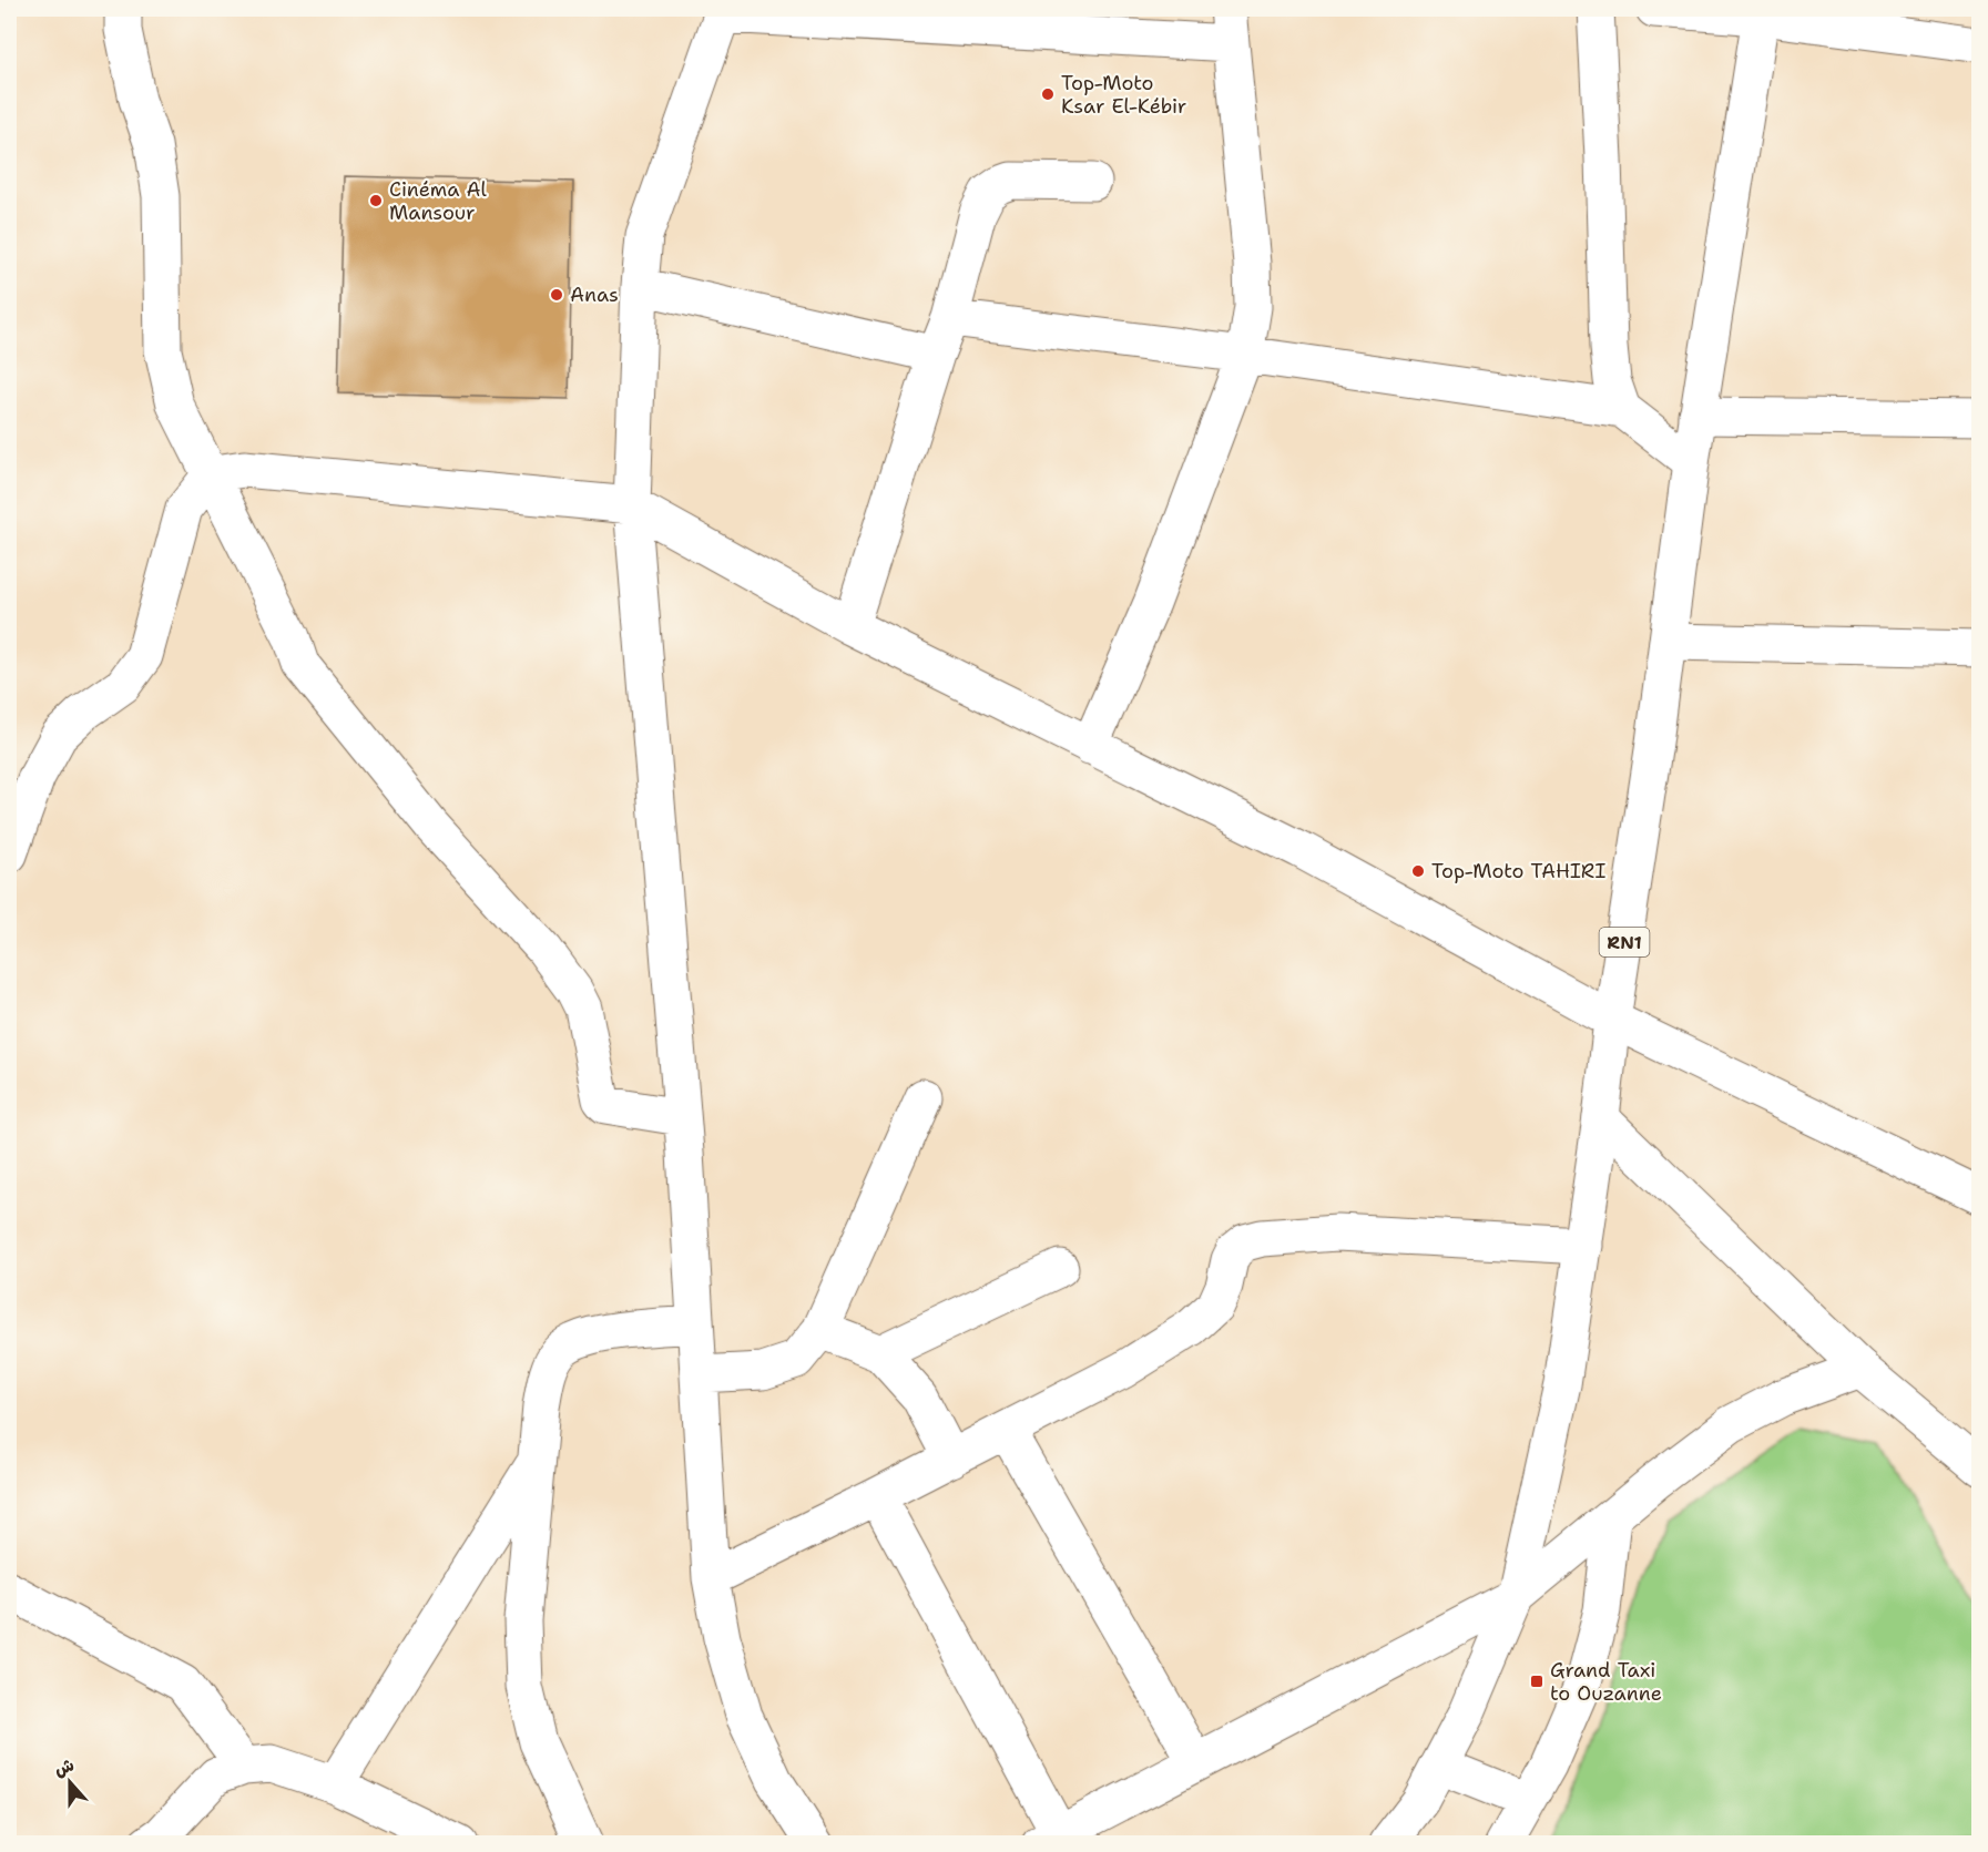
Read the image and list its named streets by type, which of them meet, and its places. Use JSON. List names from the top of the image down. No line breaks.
{"streets":{"street":["RN1"]},"places":{"other":["Top-Moto Ksar El-Kébir","Cinéma Al Mansour","Anas","Top-Moto TAHIRI"],"transit":["Grand Taxi to Ouzanne"]},"north":"top"}
